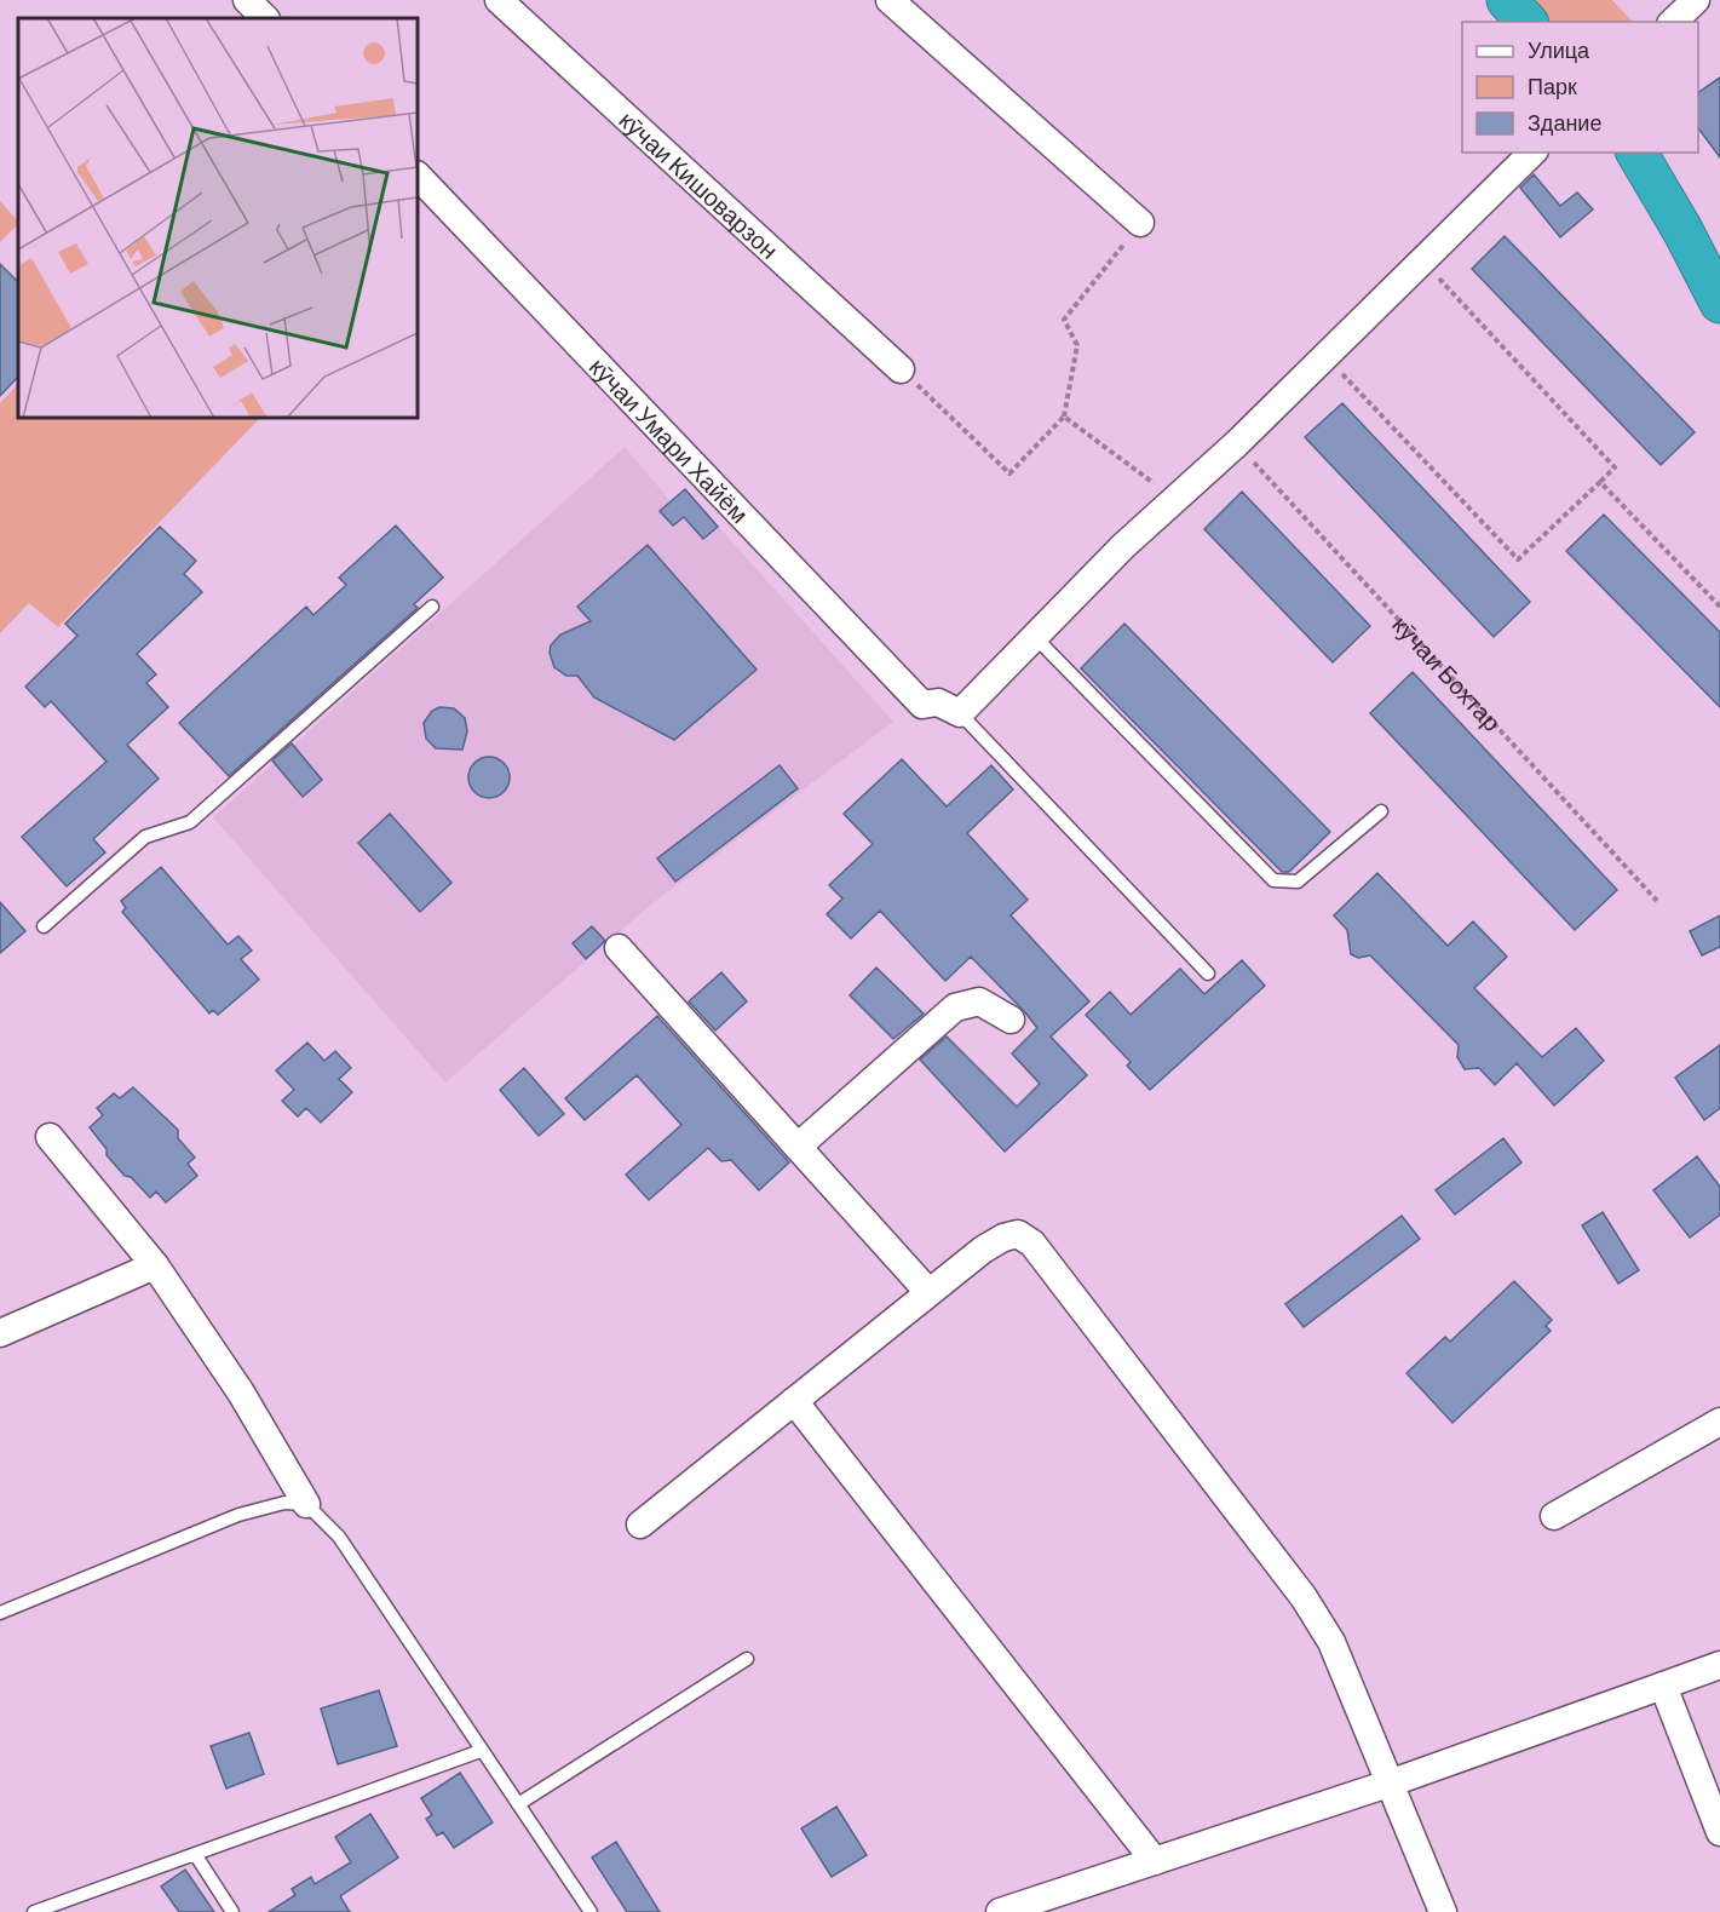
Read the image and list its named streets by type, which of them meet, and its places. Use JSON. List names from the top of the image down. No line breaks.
{"streets":{"street":["кӯчаи Кишоварзон","кӯчаи Умари Хайём"],"path":["кӯчаи Бохтар"]},"legend":["Улица","Парк","Здание"]}
